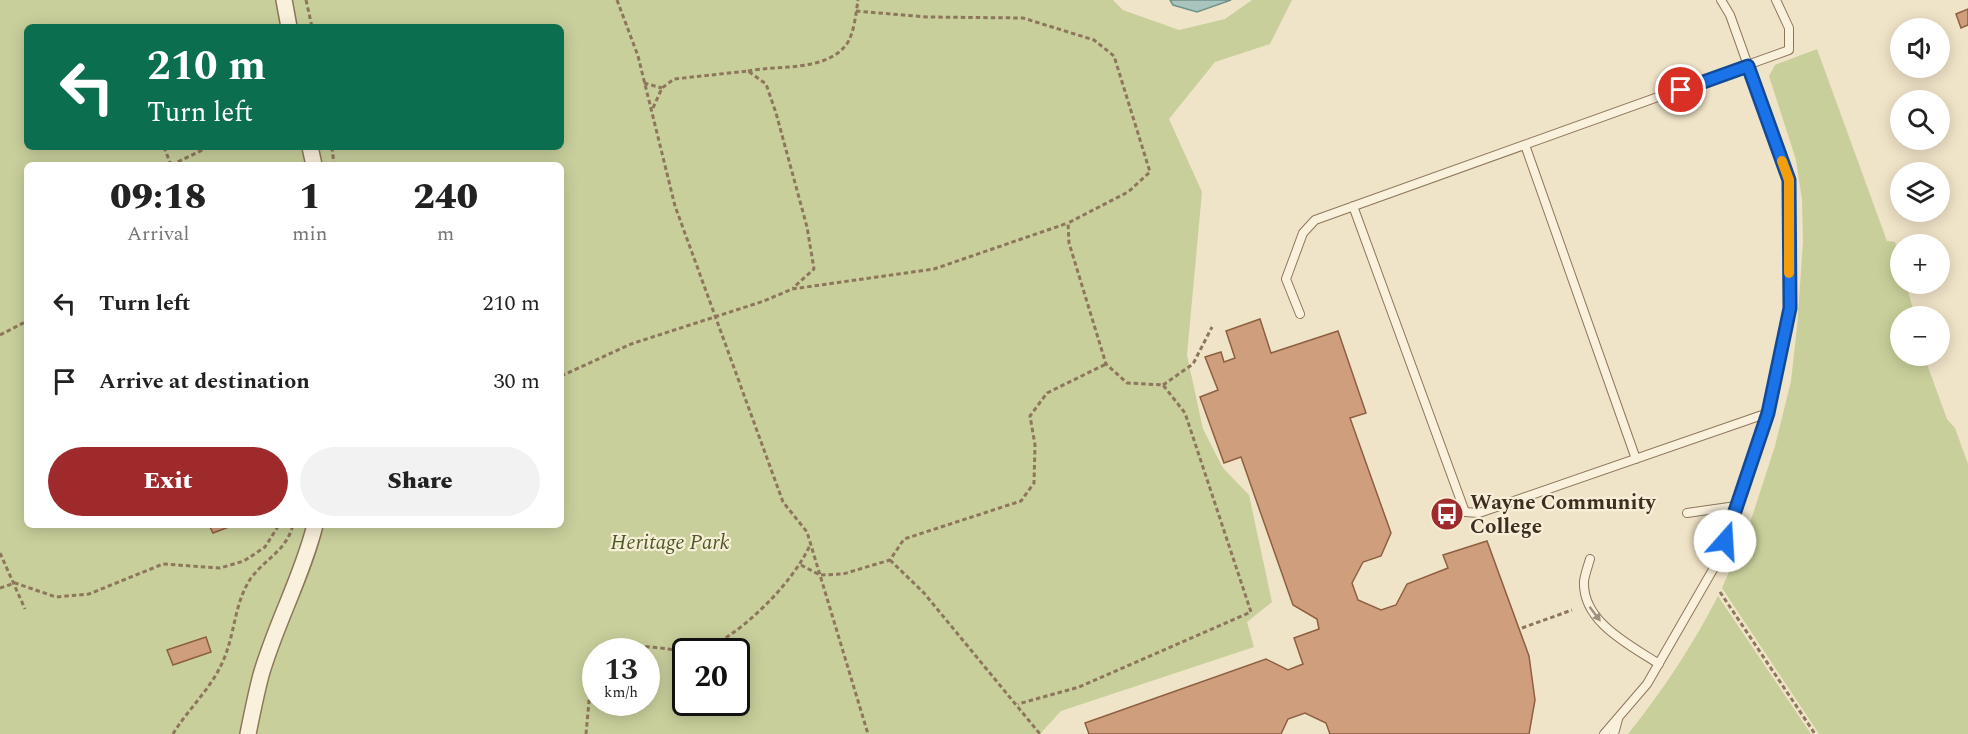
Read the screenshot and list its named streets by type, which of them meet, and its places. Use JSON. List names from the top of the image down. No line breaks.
{"parks":["Heritage Park"],"places":{"bus stop":["Wayne Community College"]},"page":{"map_buttons":["+","−"],"turn":["210 m","Turn left"],"eta":["09:18","Arrival","1","min","240","m"],"list":[{"name":"Turn left","value":"210 m"},{"name":"Arrive at destination","value":"30 m"}],"buttons":["Exit","Share"],"speed":"13 km/h","limit":"20"}}
